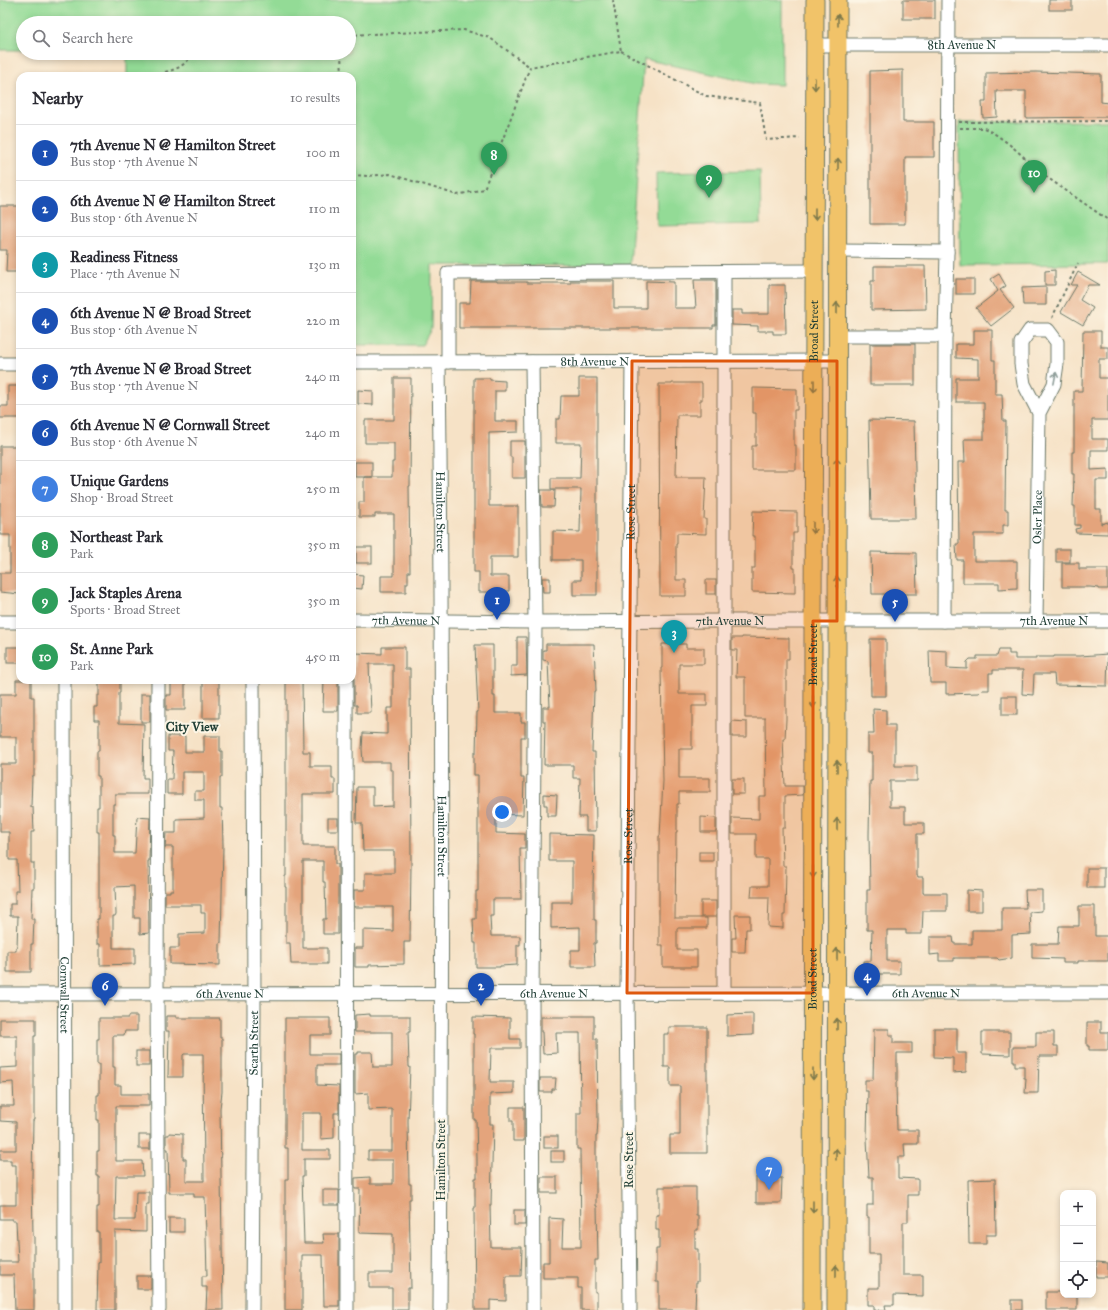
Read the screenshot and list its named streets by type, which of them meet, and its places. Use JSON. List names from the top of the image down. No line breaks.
{"streets":{"main road":["Broad Street"],"street":["8th Avenue N","Hamilton Street","Rose Street","Osler Place","7th Avenue N","6th Avenue N","Cornwall Street","Scarth Street"]},"crossings":[["8th Avenue N","Broad Street"],["8th Avenue N","Hamilton Street"],["8th Avenue N","Rose Street"],["Broad Street","7th Avenue N"],["Broad Street","6th Avenue N"],["Hamilton Street","7th Avenue N"],["Hamilton Street","6th Avenue N"],["Rose Street","7th Avenue N"],["Rose Street","6th Avenue N"],["Osler Place","7th Avenue N"],["6th Avenue N","Cornwall Street"],["6th Avenue N","Scarth Street"]],"districts":["City View"],"page":{"search":"Search here","heading":["Nearby","10 results"],"list":[{"mark":"1","name":"7th Avenue N @ Hamilton Street","note":"Bus stop · 7th Avenue N","value":"100 m"},{"mark":"2","name":"6th Avenue N @ Hamilton Street","note":"Bus stop · 6th Avenue N","value":"110 m"},{"mark":"3","name":"Readiness Fitness","note":"Place · 7th Avenue N","value":"130 m"},{"mark":"4","name":"6th Avenue N @ Broad Street","note":"Bus stop · 6th Avenue N","value":"220 m"},{"mark":"5","name":"7th Avenue N @ Broad Street","note":"Bus stop · 7th Avenue N","value":"240 m"},{"mark":"6","name":"6th Avenue N @ Cornwall Street","note":"Bus stop · 6th Avenue N","value":"240 m"},{"mark":"7","name":"Unique Gardens","note":"Shop · Broad Street","value":"250 m"},{"mark":"8","name":"Northeast Park","note":"Park","value":"350 m"},{"mark":"9","name":"Jack Staples Arena","note":"Sports · Broad Street","value":"350 m"},{"mark":"10","name":"St. Anne Park","note":"Park","value":"450 m"}],"pins":["8","10","9","1","5","3","4","2","6","7"],"map_buttons":["+","−"]}}
